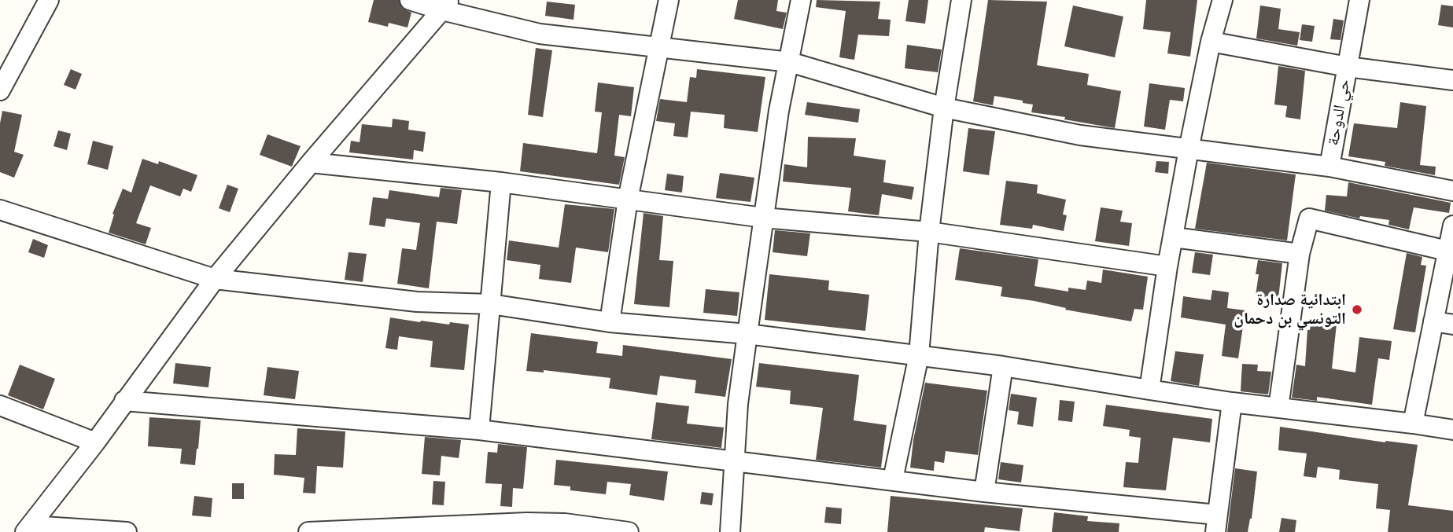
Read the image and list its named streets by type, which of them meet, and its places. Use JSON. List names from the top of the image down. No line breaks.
{"streets":{"street":["حي الدوحة"]},"places":["ابتدائية صدارة التونسي بن دحمان"]}
